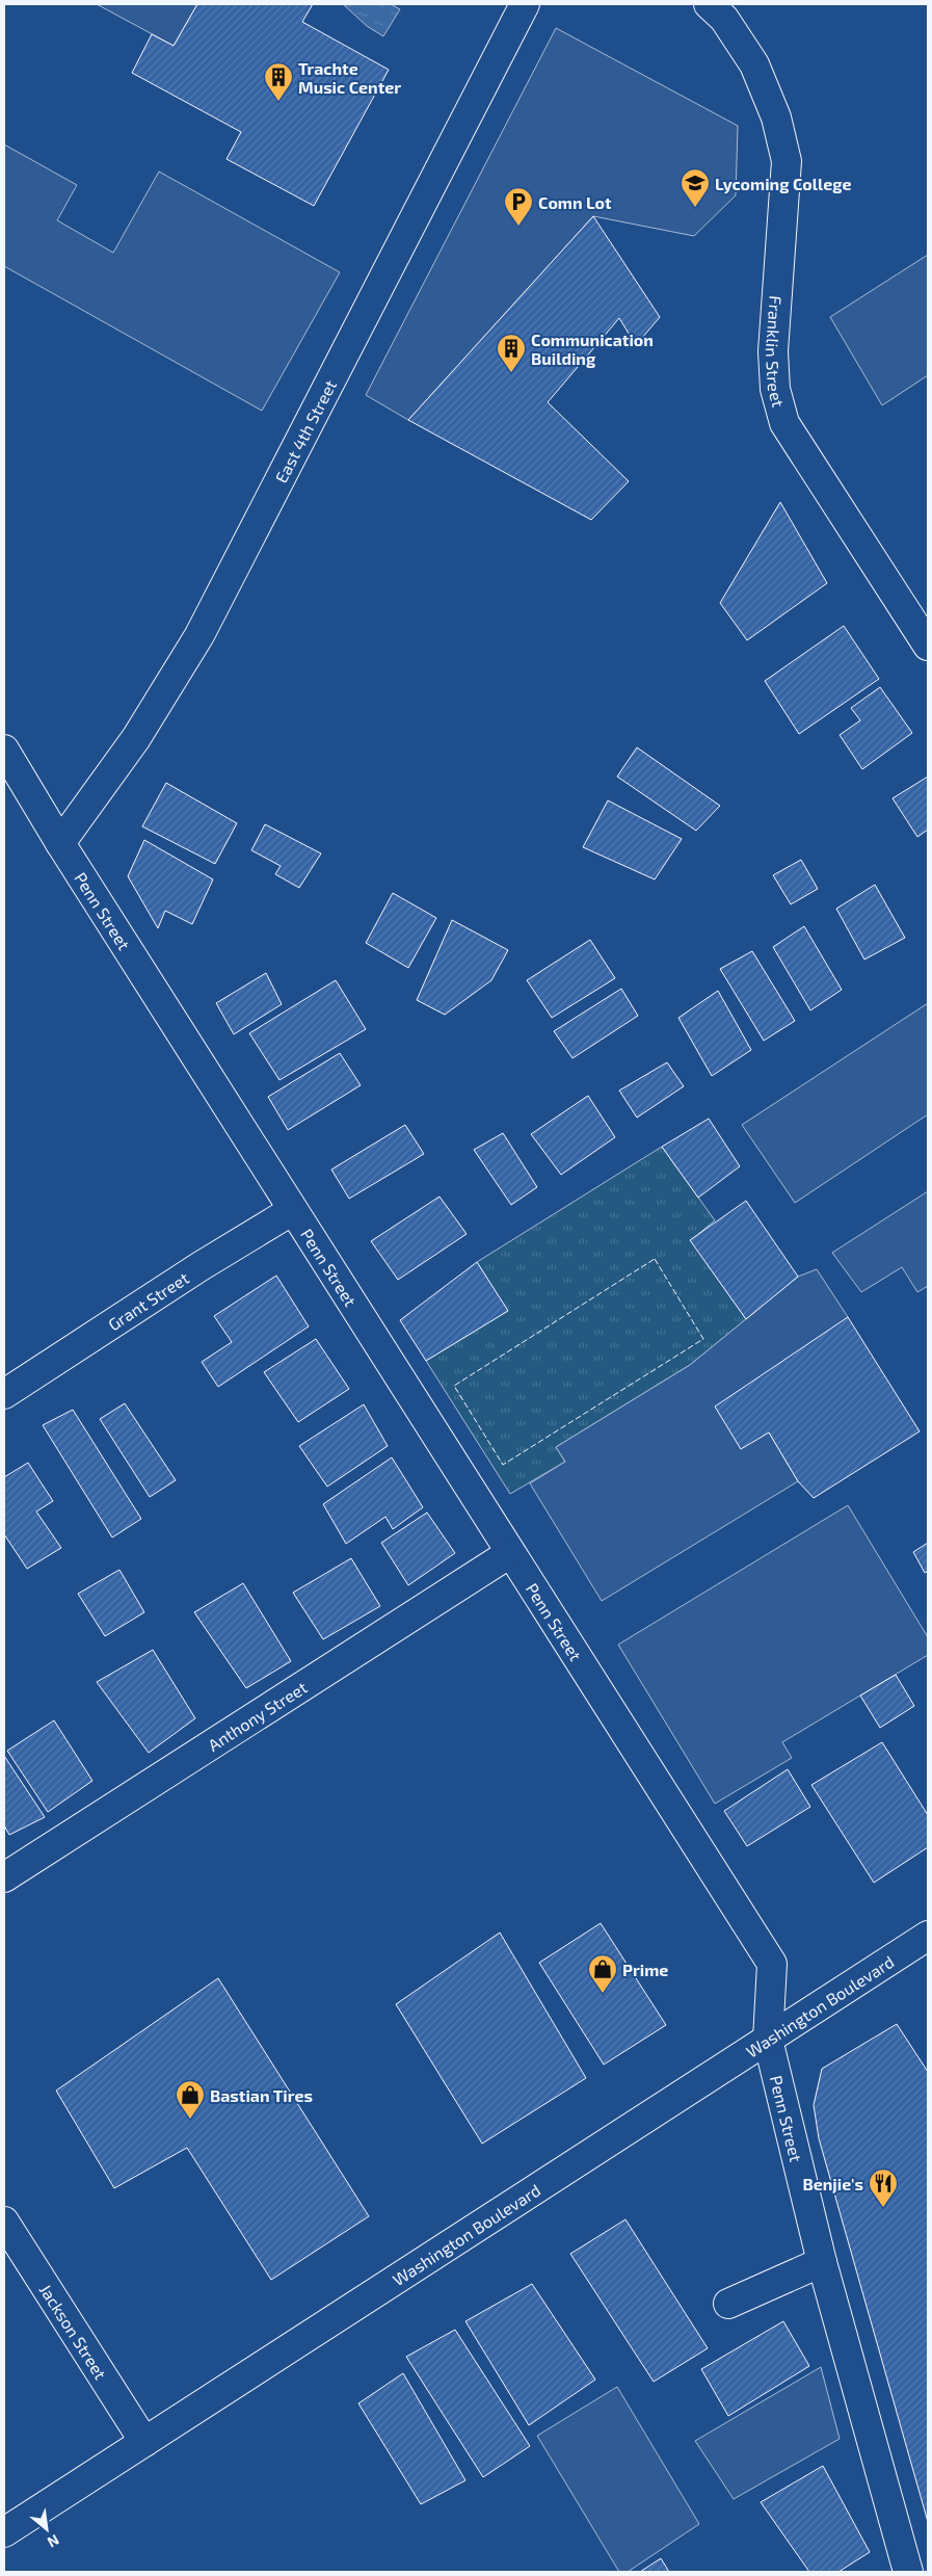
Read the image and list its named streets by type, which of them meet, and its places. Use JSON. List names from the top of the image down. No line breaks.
{"streets":{"street":["Franklin Street","East 4th Street","Penn Street","Grant Street","Anthony Street","Washington Boulevard","Jackson Street"]},"crossings":[["East 4th Street","Penn Street"],["Penn Street","Grant Street"],["Penn Street","Anthony Street"],["Penn Street","Washington Boulevard"],["Washington Boulevard","Jackson Street"]],"places":{"building":["Trachte Music Center","Communication Building"],"school or university":["Lycoming College"],"parking":["Comn Lot"],"shop":["Prime","Bastian Tires"],"restaurant":["Benjie's"]},"north":"bottom right"}
